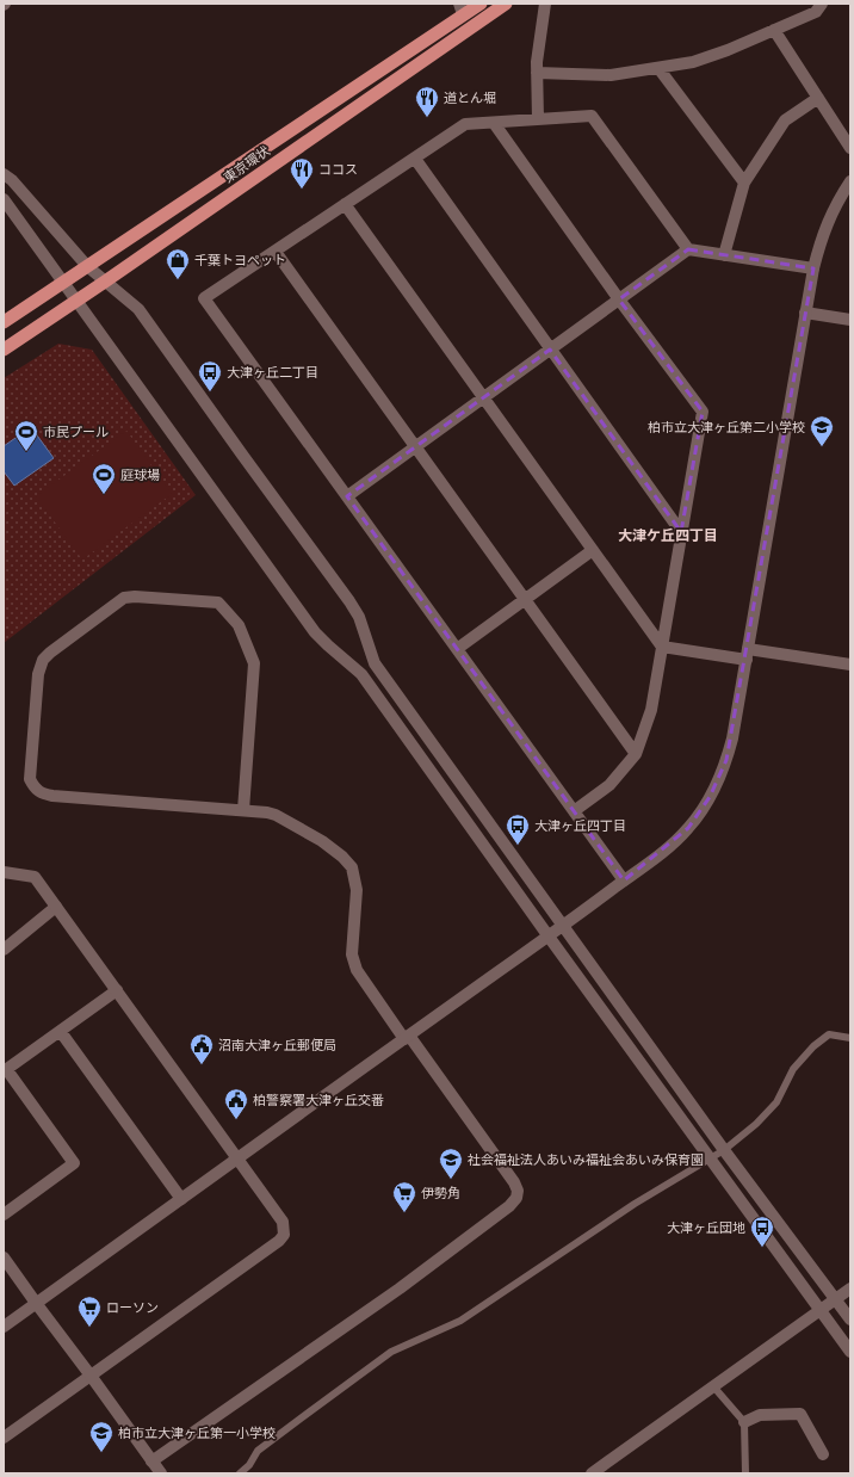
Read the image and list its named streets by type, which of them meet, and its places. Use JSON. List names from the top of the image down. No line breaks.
{"streets":{"highway":["東京環状"]},"districts":["大津ケ丘四丁目"],"places":{"restaurant":["道とん堀","ココス"],"shop":["千葉トヨペット"],"bus stop":["大津ヶ丘二丁目","大津ヶ丘四丁目","大津ヶ丘団地"],"school or university":["柏市立大津ヶ丘第二小学校","社会福祉法人あいみ福祉会あいみ保育園","柏市立大津ヶ丘第一小学校"],"sports":["市民プール","庭球場"],"public building":["沼南大津ヶ丘郵便局","柏警察署大津ヶ丘交番"],"supermarket":["伊勢角","ローソン"]}}
